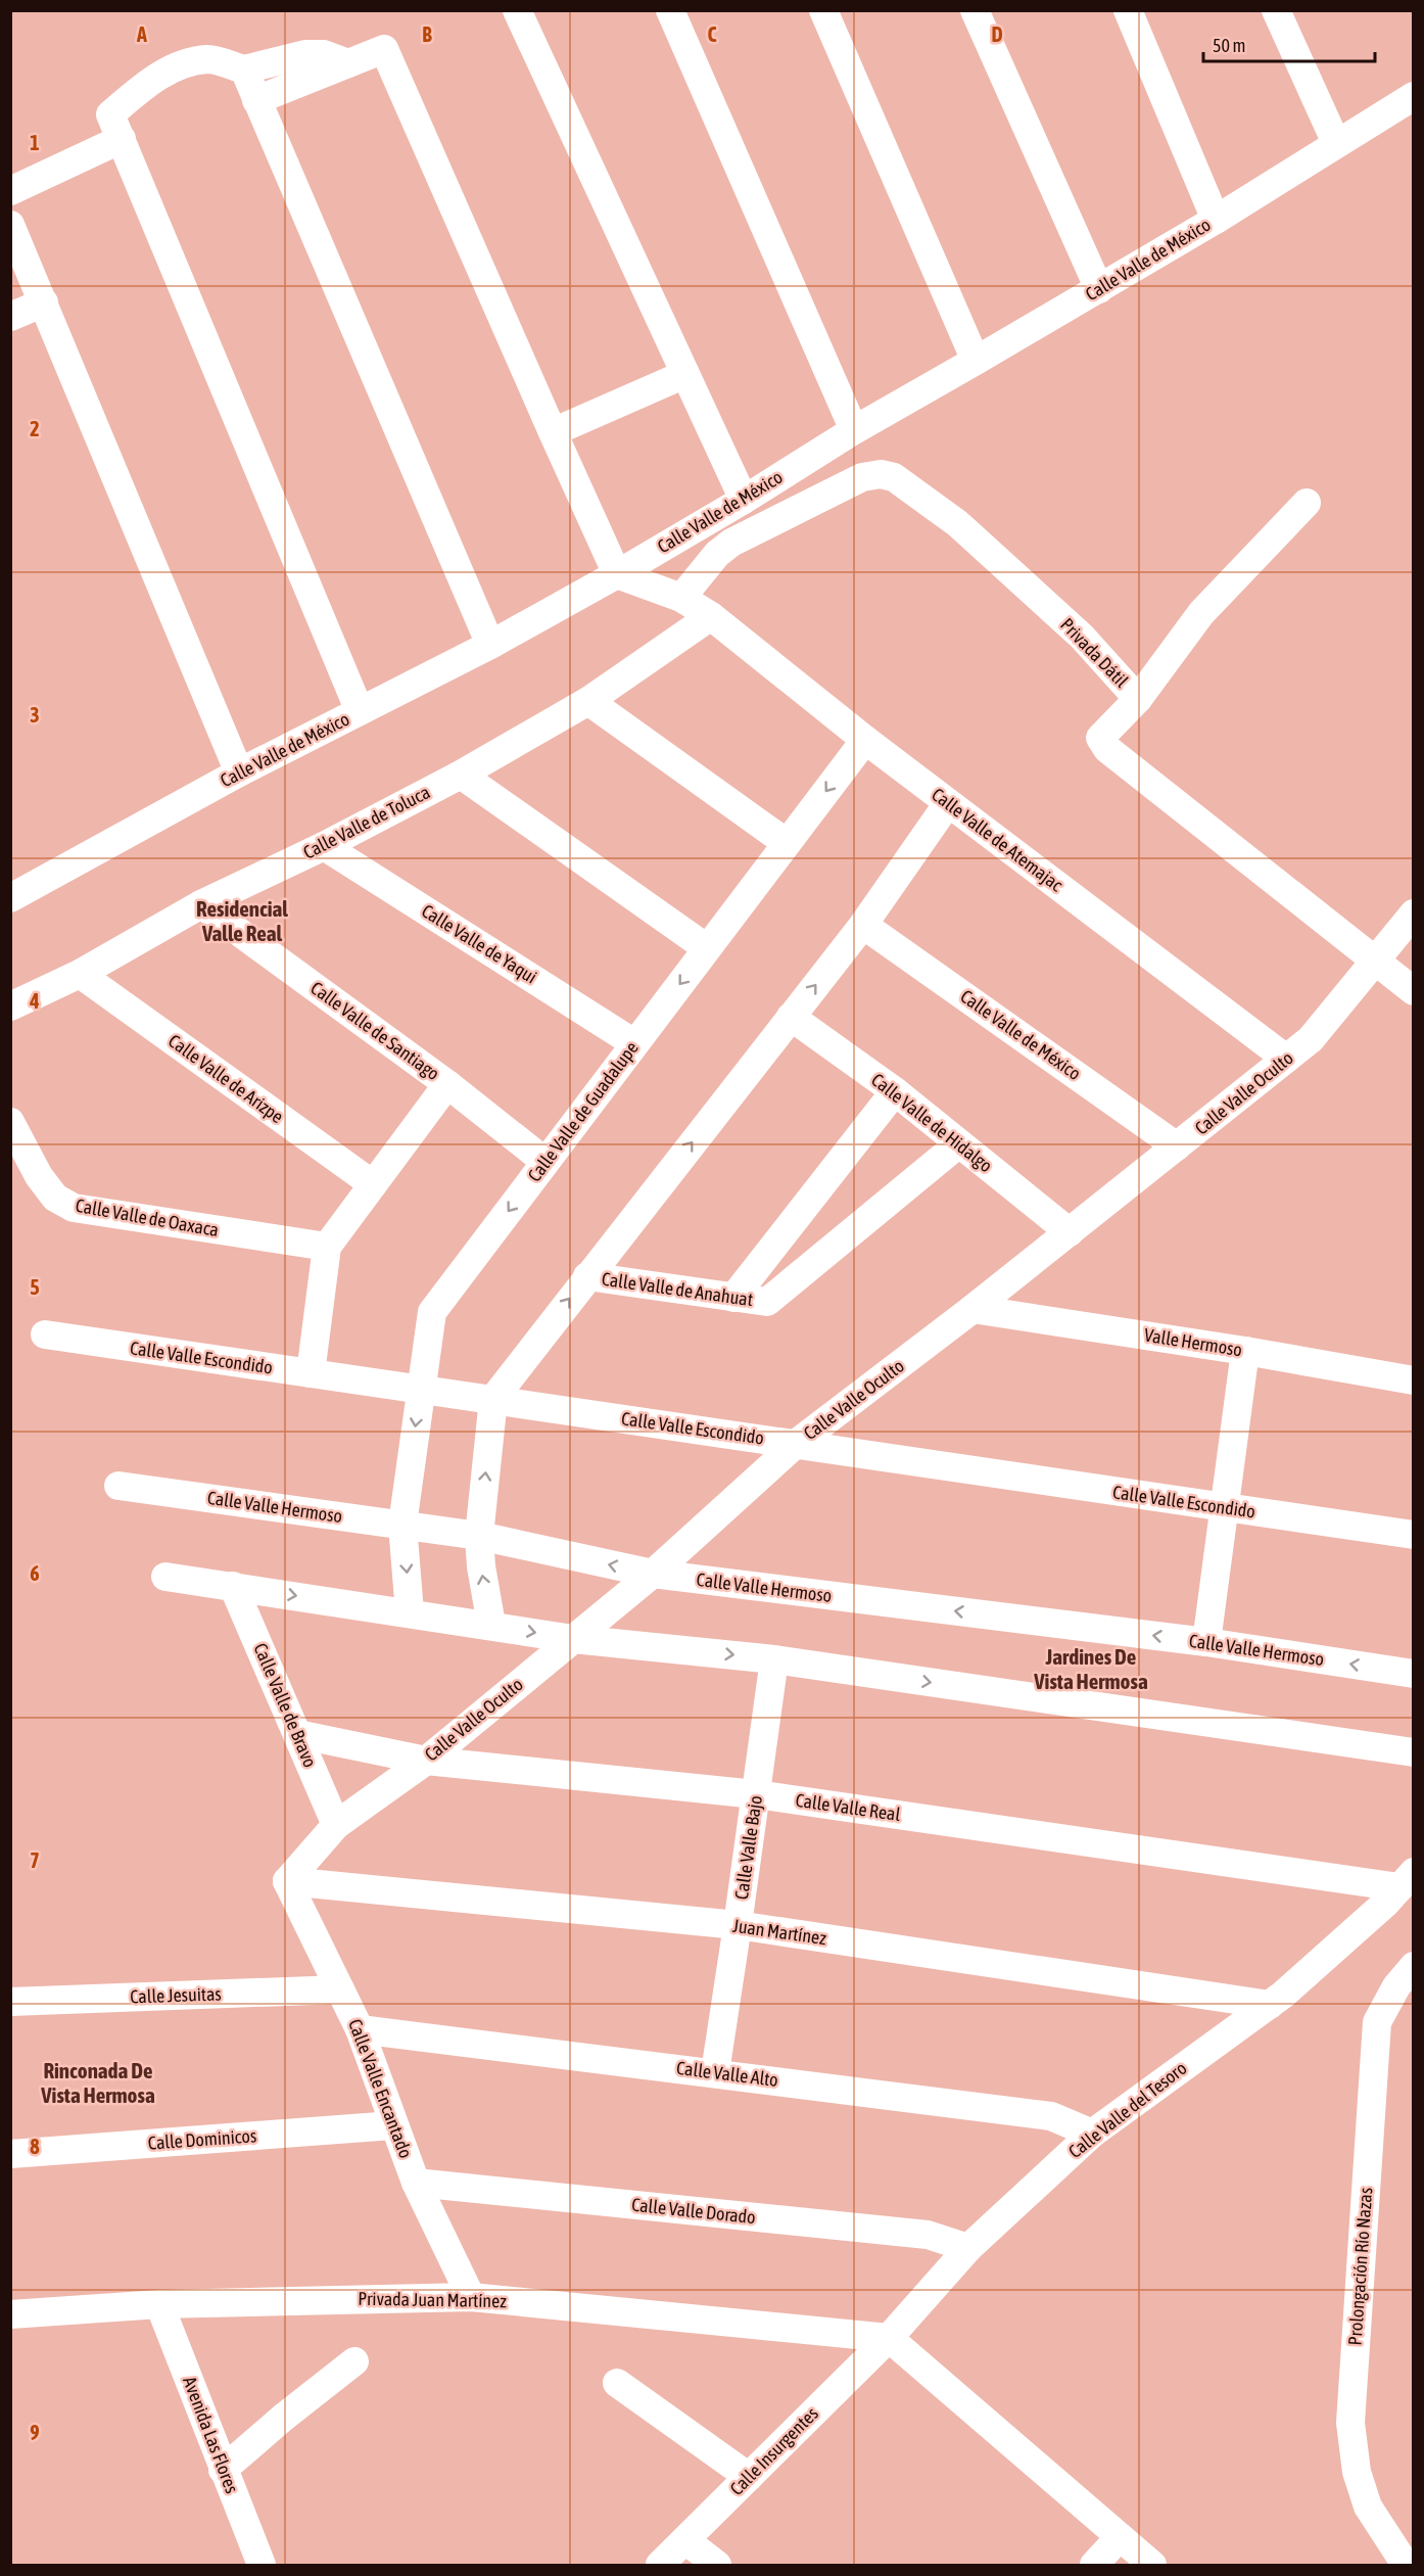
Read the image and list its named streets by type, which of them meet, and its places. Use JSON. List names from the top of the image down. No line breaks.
{"streets":{"street":["Calle Valle de México","Privada Dátil","Calle Valle de Toluca","Calle Valle de Atemajac","Calle Valle de Yaqui","Calle Valle de Santiago","Calle Valle de Arizpe","Calle Valle Oculto","Calle Valle de Guadalupe","Calle Valle de Hidalgo","Calle Valle de Oaxaca","Calle Valle de Anahuat","Valle Hermoso","Calle Valle Escondido","Calle Valle Hermoso","Calle Valle de Bravo","Calle Valle Real","Calle Valle Bajo","Juan Martínez","Calle Jesuitas","Calle Valle Alto","Calle Valle Encantado","Calle Valle del Tesoro","Calle Dominicos","Calle Valle Dorado","Prolongación Río Nazas","Privada Juan Martínez","Avenida Las Flores","Calle Insurgentes"]},"crossings":[["Calle Valle de México","Calle Valle de Atemajac"],["Calle Valle de México","Calle Valle Oculto"],["Privada Dátil","Calle Valle de Atemajac"],["Privada Dátil","Calle Valle Oculto"],["Calle Valle de Toluca","Calle Valle de Atemajac"],["Calle Valle de Toluca","Calle Valle de Yaqui"],["Calle Valle de Toluca","Calle Valle de Santiago"],["Calle Valle de Toluca","Calle Valle de Arizpe"],["Calle Valle de Atemajac","Calle Valle Oculto"],["Calle Valle de Atemajac","Calle Valle de Guadalupe"],["Calle Valle de Yaqui","Calle Valle de Guadalupe"],["Calle Valle de Santiago","Calle Valle de Guadalupe"],["Calle Valle Oculto","Calle Valle de Hidalgo"],["Calle Valle Oculto","Valle Hermoso"],["Calle Valle Oculto","Calle Valle Escondido"],["Calle Valle Oculto","Calle Valle Hermoso"],["Calle Valle Oculto","Calle Valle de Bravo"],["Calle Valle Oculto","Calle Valle Real"],["Calle Valle Oculto","Juan Martínez"],["Calle Valle Oculto","Calle Valle Encantado"],["Calle Valle de Guadalupe","Calle Valle Escondido"],["Calle Valle de Guadalupe","Calle Valle Hermoso"],["Calle Valle de Hidalgo","Calle Valle de Anahuat"],["Calle Valle de Bravo","Calle Valle Real"],["Calle Valle Real","Calle Valle Bajo"],["Calle Valle Real","Calle Valle del Tesoro"],["Calle Valle Bajo","Juan Martínez"],["Calle Valle Bajo","Calle Valle Alto"],["Juan Martínez","Calle Valle Encantado"],["Juan Martínez","Calle Valle del Tesoro"],["Calle Jesuitas","Calle Valle Encantado"],["Calle Valle Alto","Calle Valle Encantado"],["Calle Valle Alto","Calle Valle del Tesoro"],["Calle Valle Encantado","Calle Dominicos"],["Calle Valle Encantado","Calle Valle Dorado"],["Calle Valle Encantado","Privada Juan Martínez"],["Calle Valle del Tesoro","Calle Valle Dorado"],["Calle Valle del Tesoro","Privada Juan Martínez"],["Calle Valle del Tesoro","Calle Insurgentes"],["Privada Juan Martínez","Avenida Las Flores"],["Privada Juan Martínez","Calle Insurgentes"]],"districts":["Residencial Valle Real","Jardines De Vista Hermosa","Rinconada De Vista Hermosa"],"scale_bar":"50 m","grid":{"columns":["A","B","C","D"],"rows":["1","2","3","4","5","6","7","8","9"]}}
